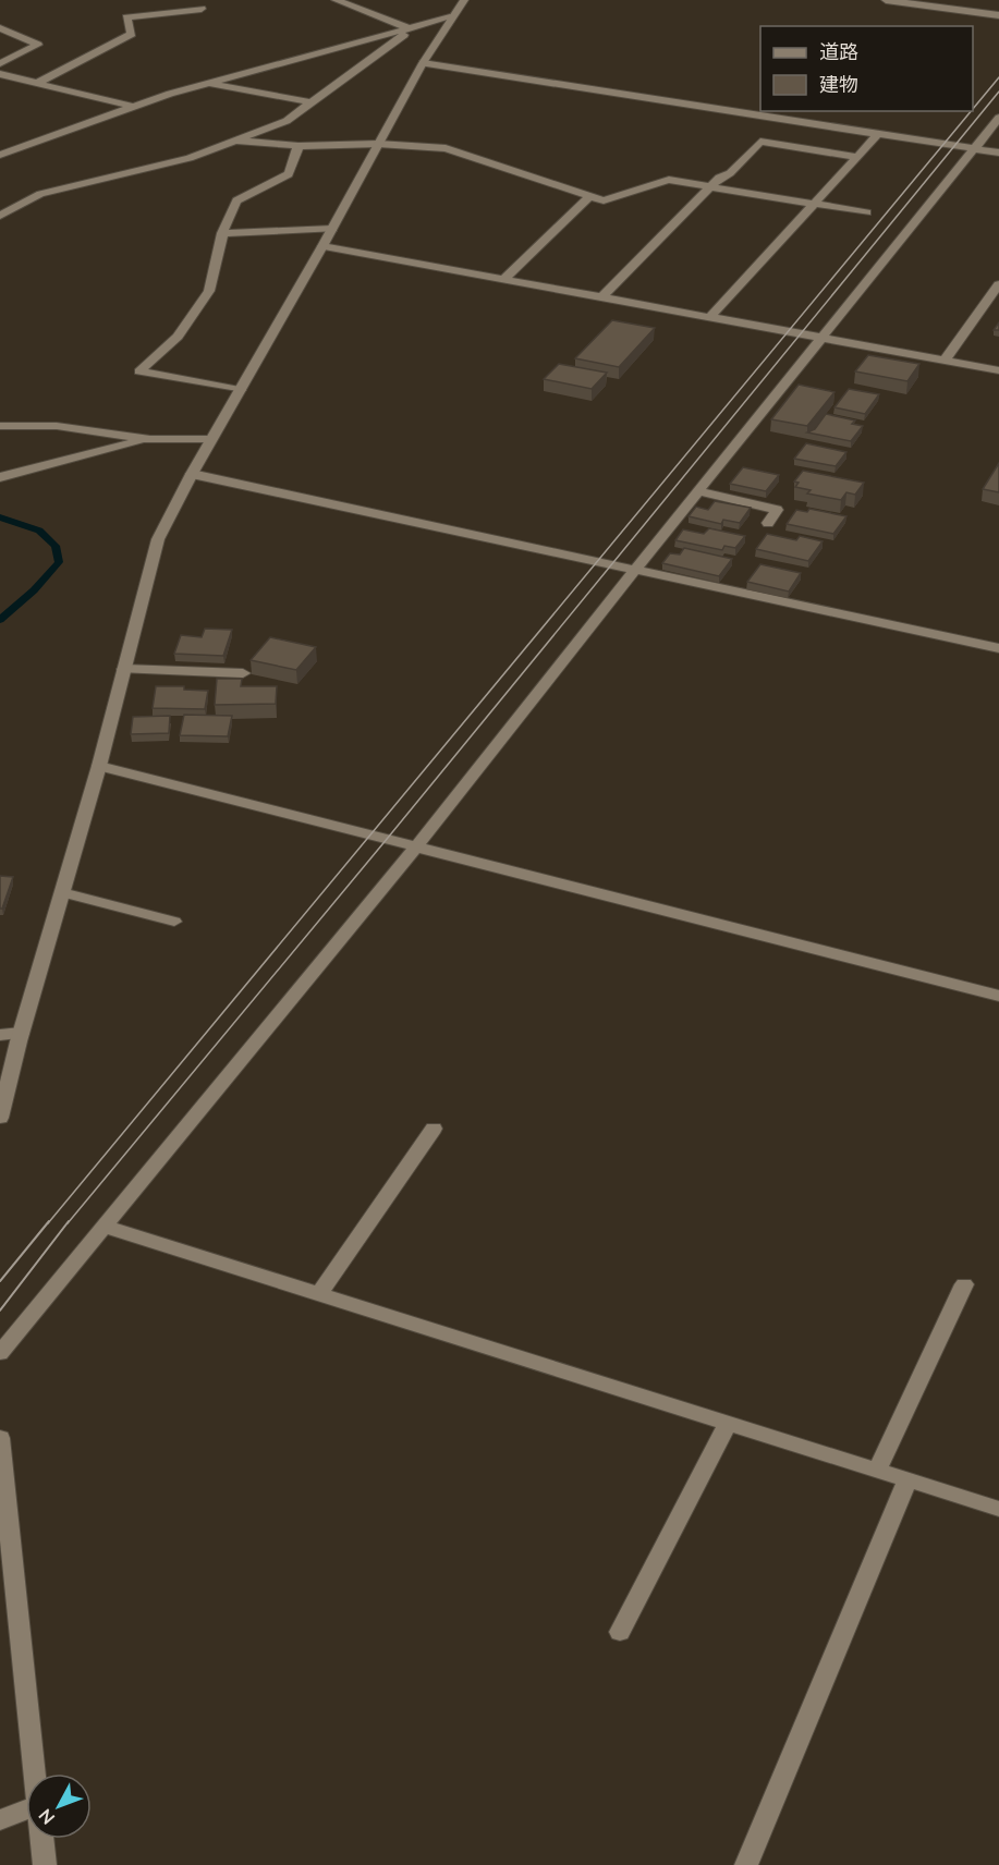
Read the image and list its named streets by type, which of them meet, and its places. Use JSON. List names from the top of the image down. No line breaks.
{"legend":["道路","建物"],"north":"bottom left"}
